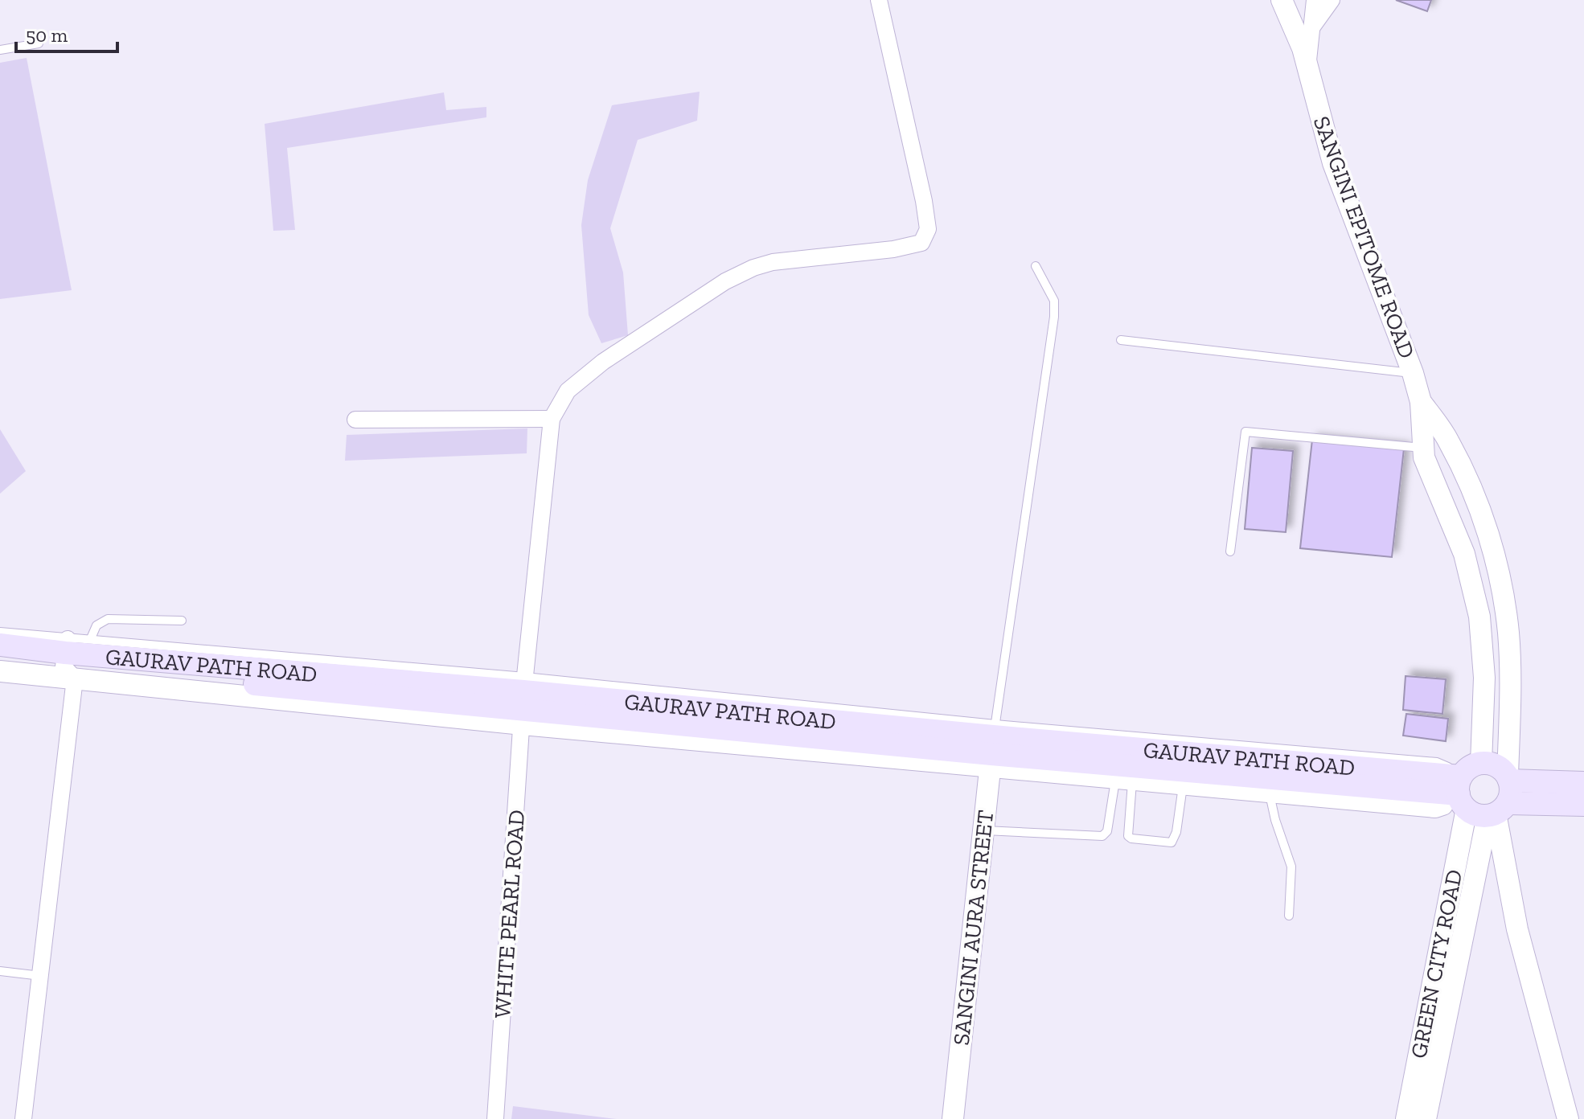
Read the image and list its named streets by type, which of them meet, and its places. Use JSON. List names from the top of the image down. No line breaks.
{"streets":{"main road":["GAURAV PATH ROAD"],"street":["SANGINI EPITOME ROAD","WHITE PEARL ROAD","SANGINI AURA STREET","GREEN CITY ROAD"]},"crossings":[["GAURAV PATH ROAD","WHITE PEARL ROAD"],["GAURAV PATH ROAD","SANGINI AURA STREET"],["GAURAV PATH ROAD","GREEN CITY ROAD"]],"scale_bar":"50 m"}
